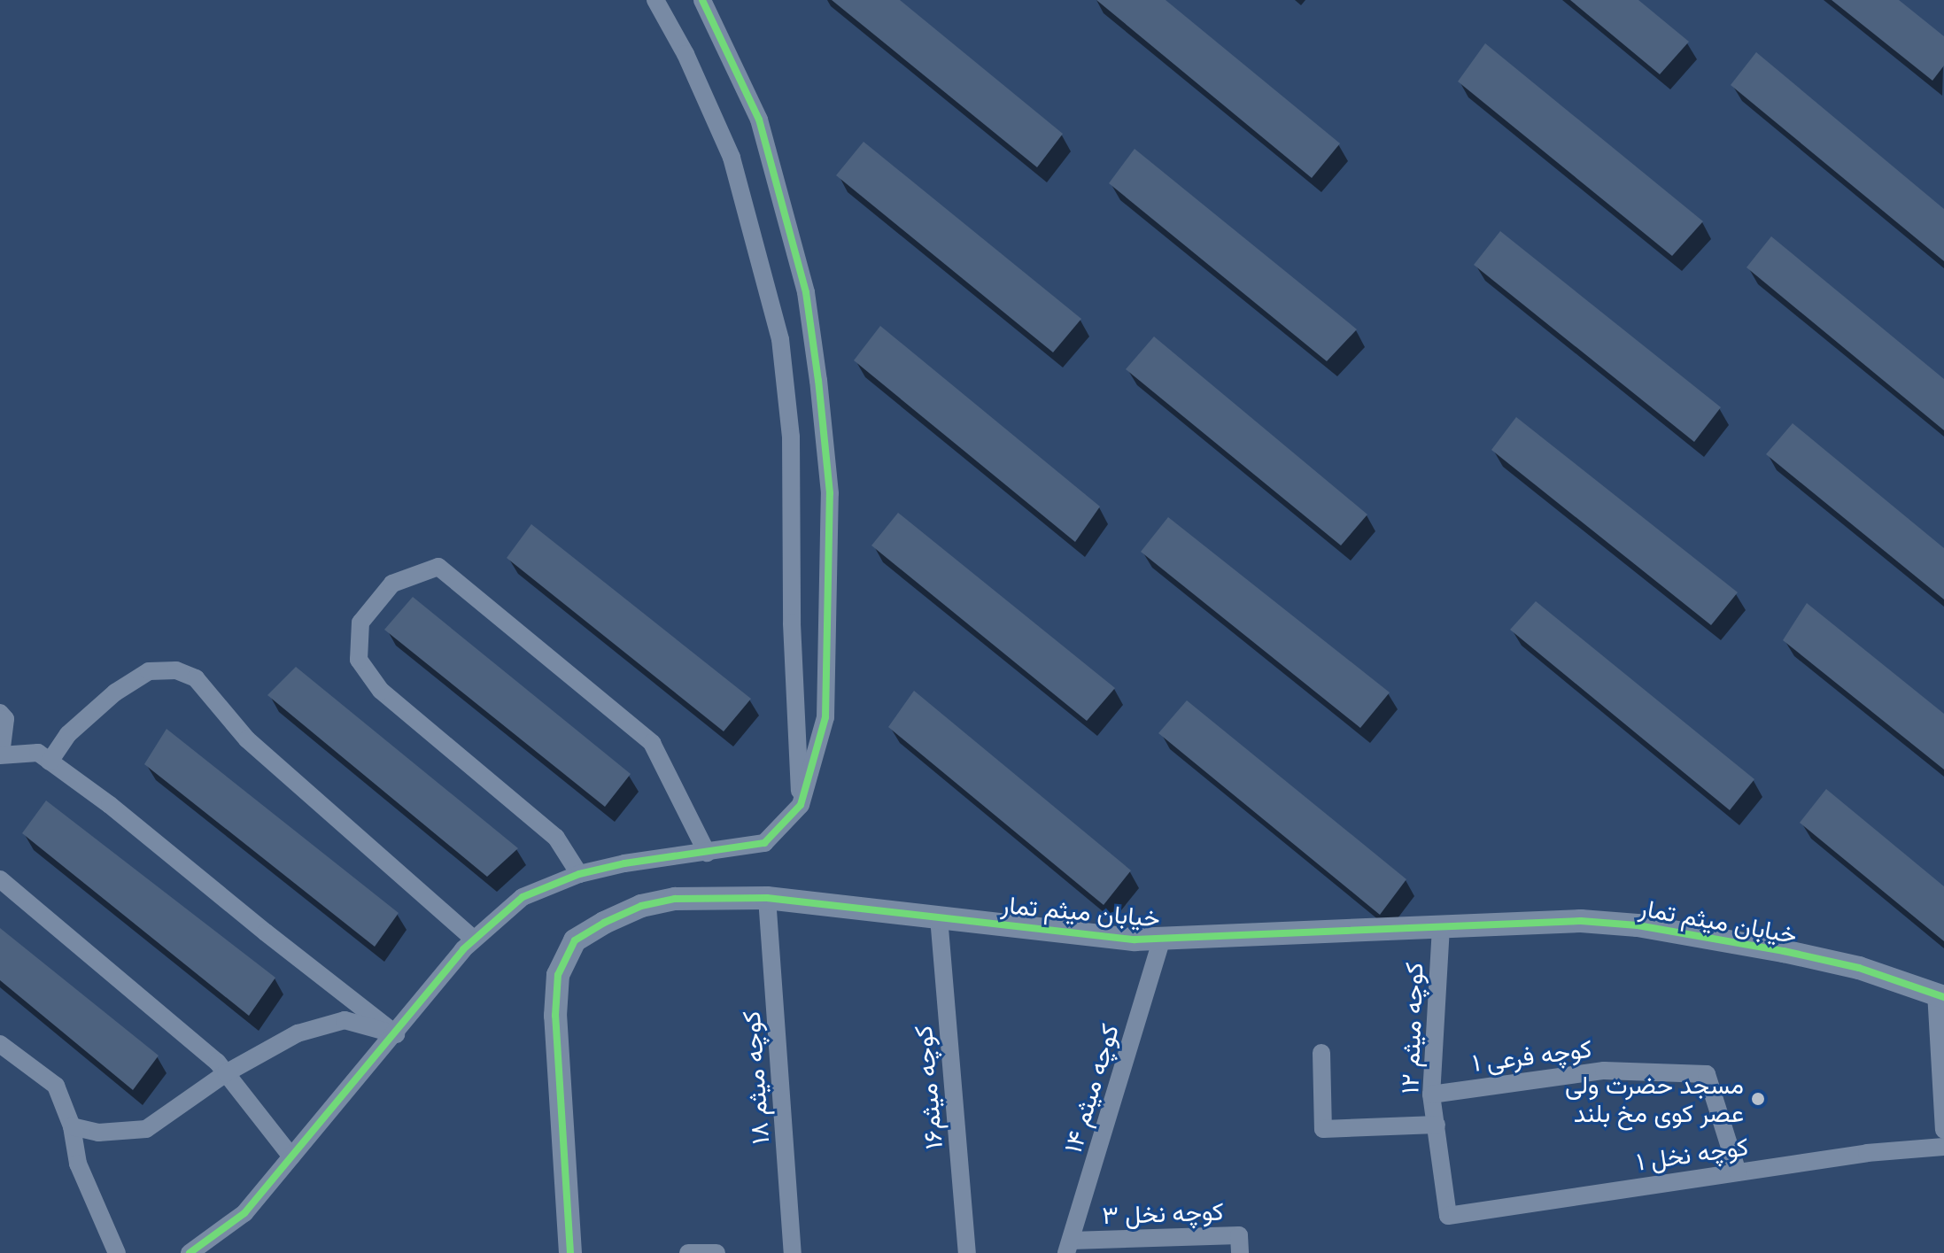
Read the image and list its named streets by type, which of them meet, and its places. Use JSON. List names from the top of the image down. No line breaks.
{"streets":{"street":["خیابان میثم تمار","کوچه میثم ۱۲","کوچه فرعی ۱","کوچه میثم ۱۸","کوچه میثم۱۶","کوچه میثم ۱۴","کوچه نخل ۱","کوچه نخل ۳"]},"crossings":[["خیابان میثم تمار","کوچه میثم ۱۲"],["خیابان میثم تمار","کوچه میثم ۱۸"],["خیابان میثم تمار","کوچه میثم۱۶"],["خیابان میثم تمار","کوچه میثم ۱۴"],["کوچه میثم ۱۲","کوچه فرعی ۱"],["کوچه میثم ۱۲","کوچه نخل ۱"],["کوچه فرعی ۱","کوچه نخل ۱"],["کوچه میثم ۱۴","کوچه نخل ۳"]],"places":["مسجد حضرت ولی عصر کوی مخ بلند"]}
